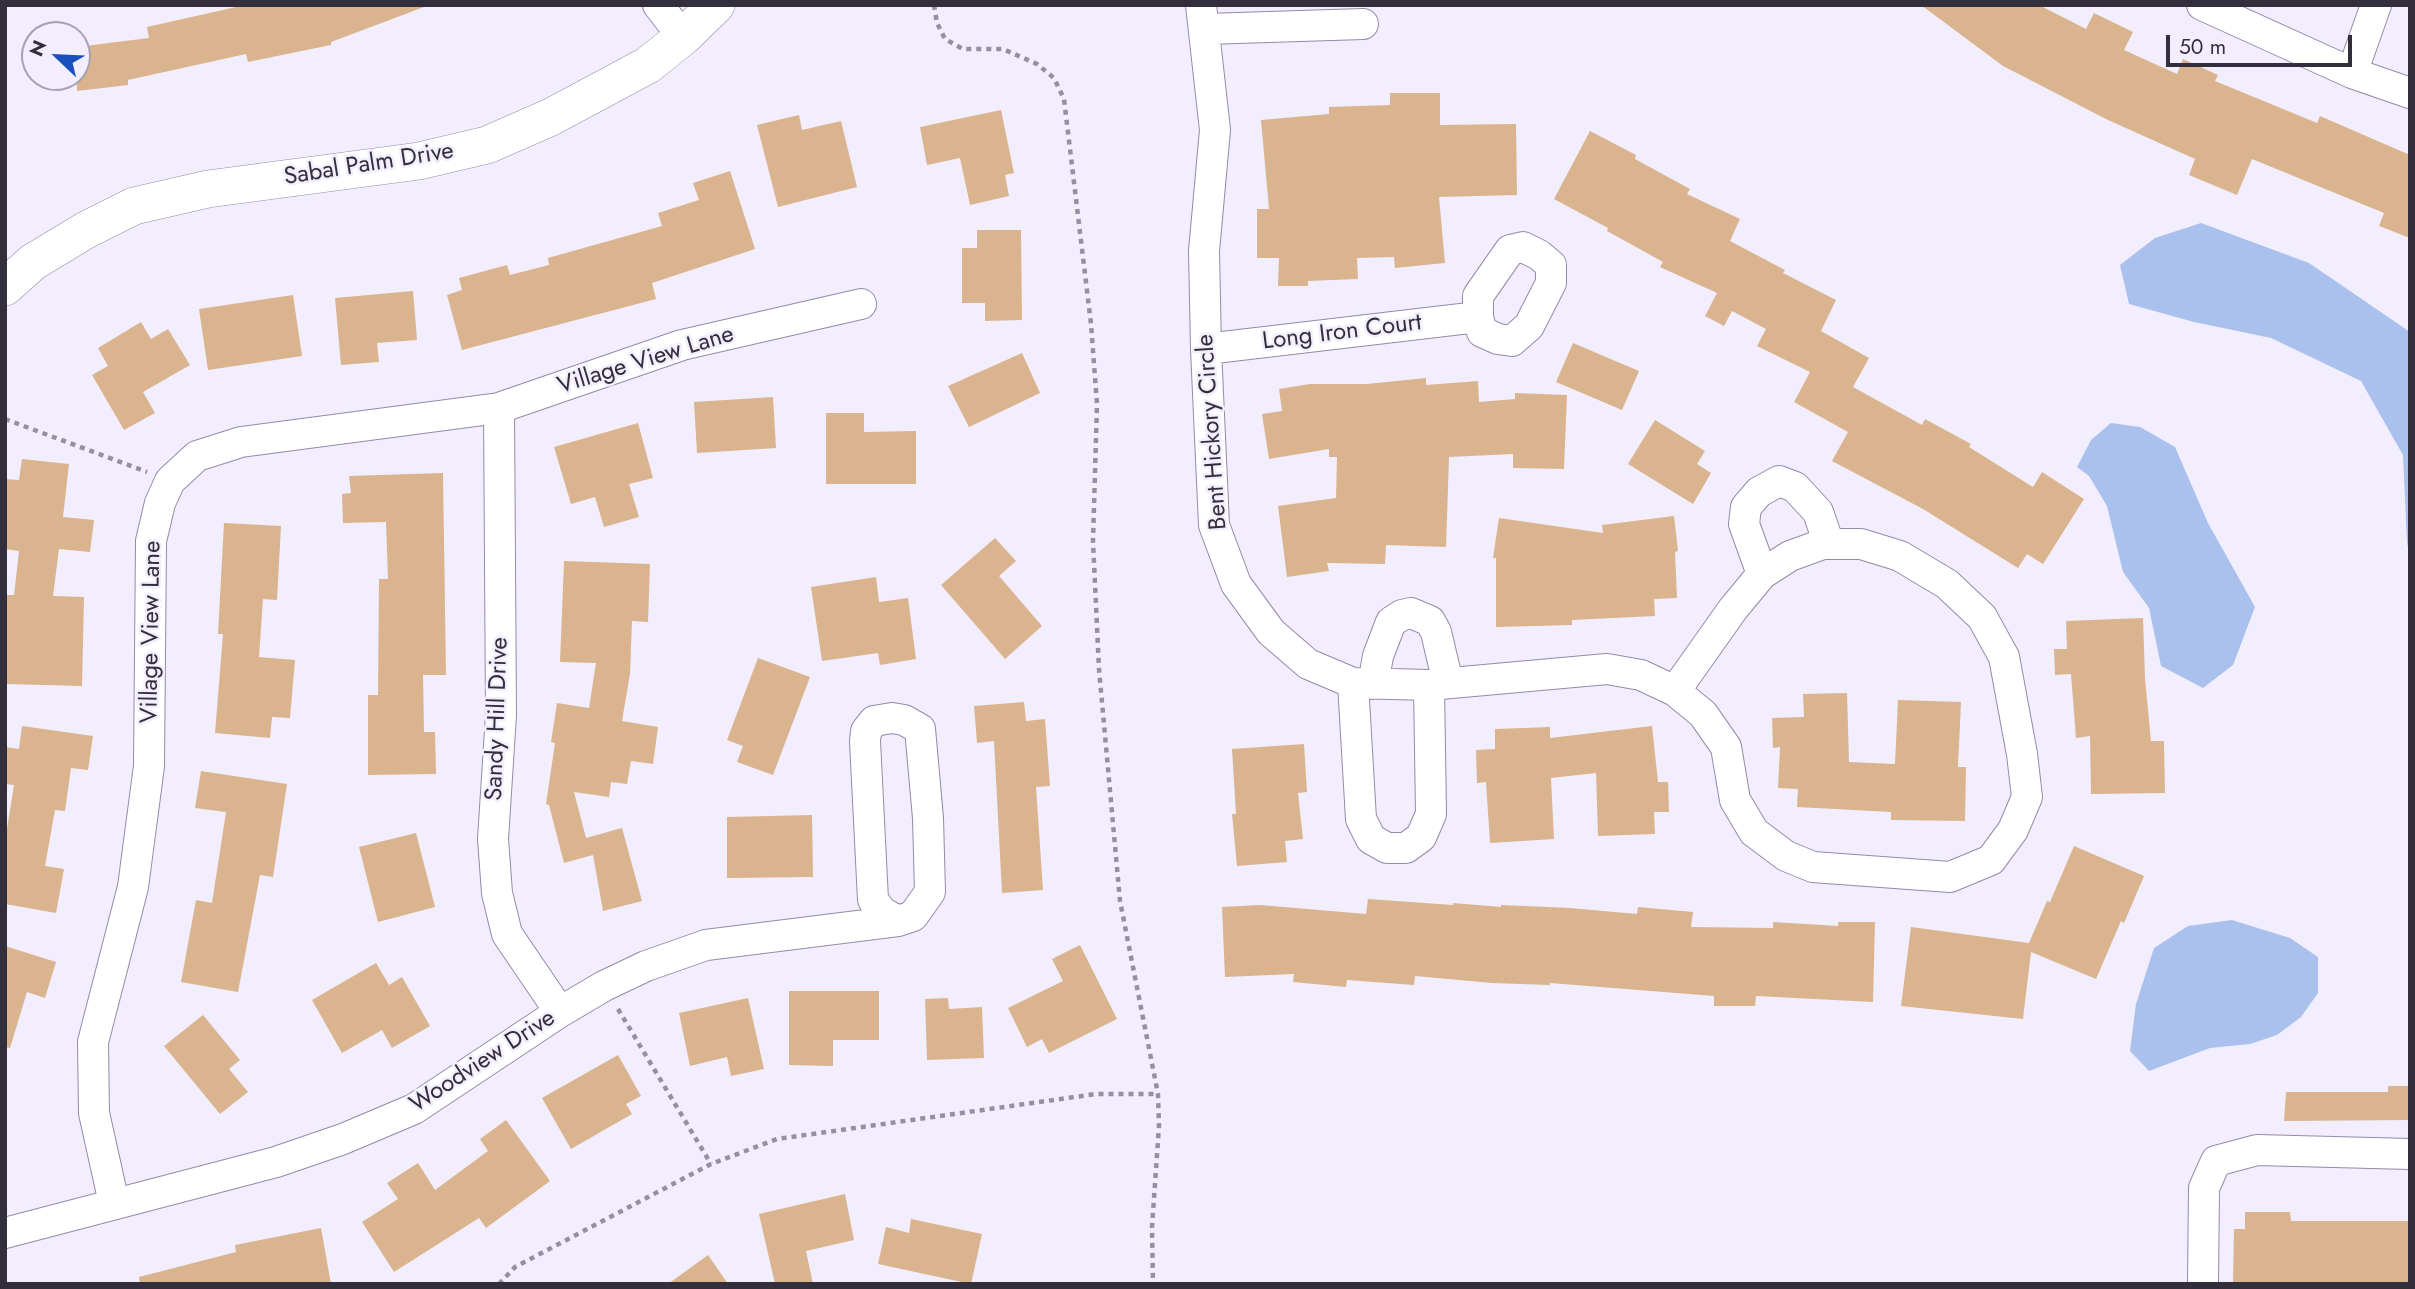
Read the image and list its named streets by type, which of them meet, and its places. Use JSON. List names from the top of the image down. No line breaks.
{"streets":{"street":["Sabal Palm Drive","Long Iron Court","Village View Lane","Bent Hickory Circle","Sandy Hill Drive","Woodview Drive"]},"crossings":[["Long Iron Court","Bent Hickory Circle"],["Village View Lane","Sandy Hill Drive"],["Village View Lane","Woodview Drive"],["Sandy Hill Drive","Woodview Drive"]],"scale_bar":"50 m","north":"top left"}
